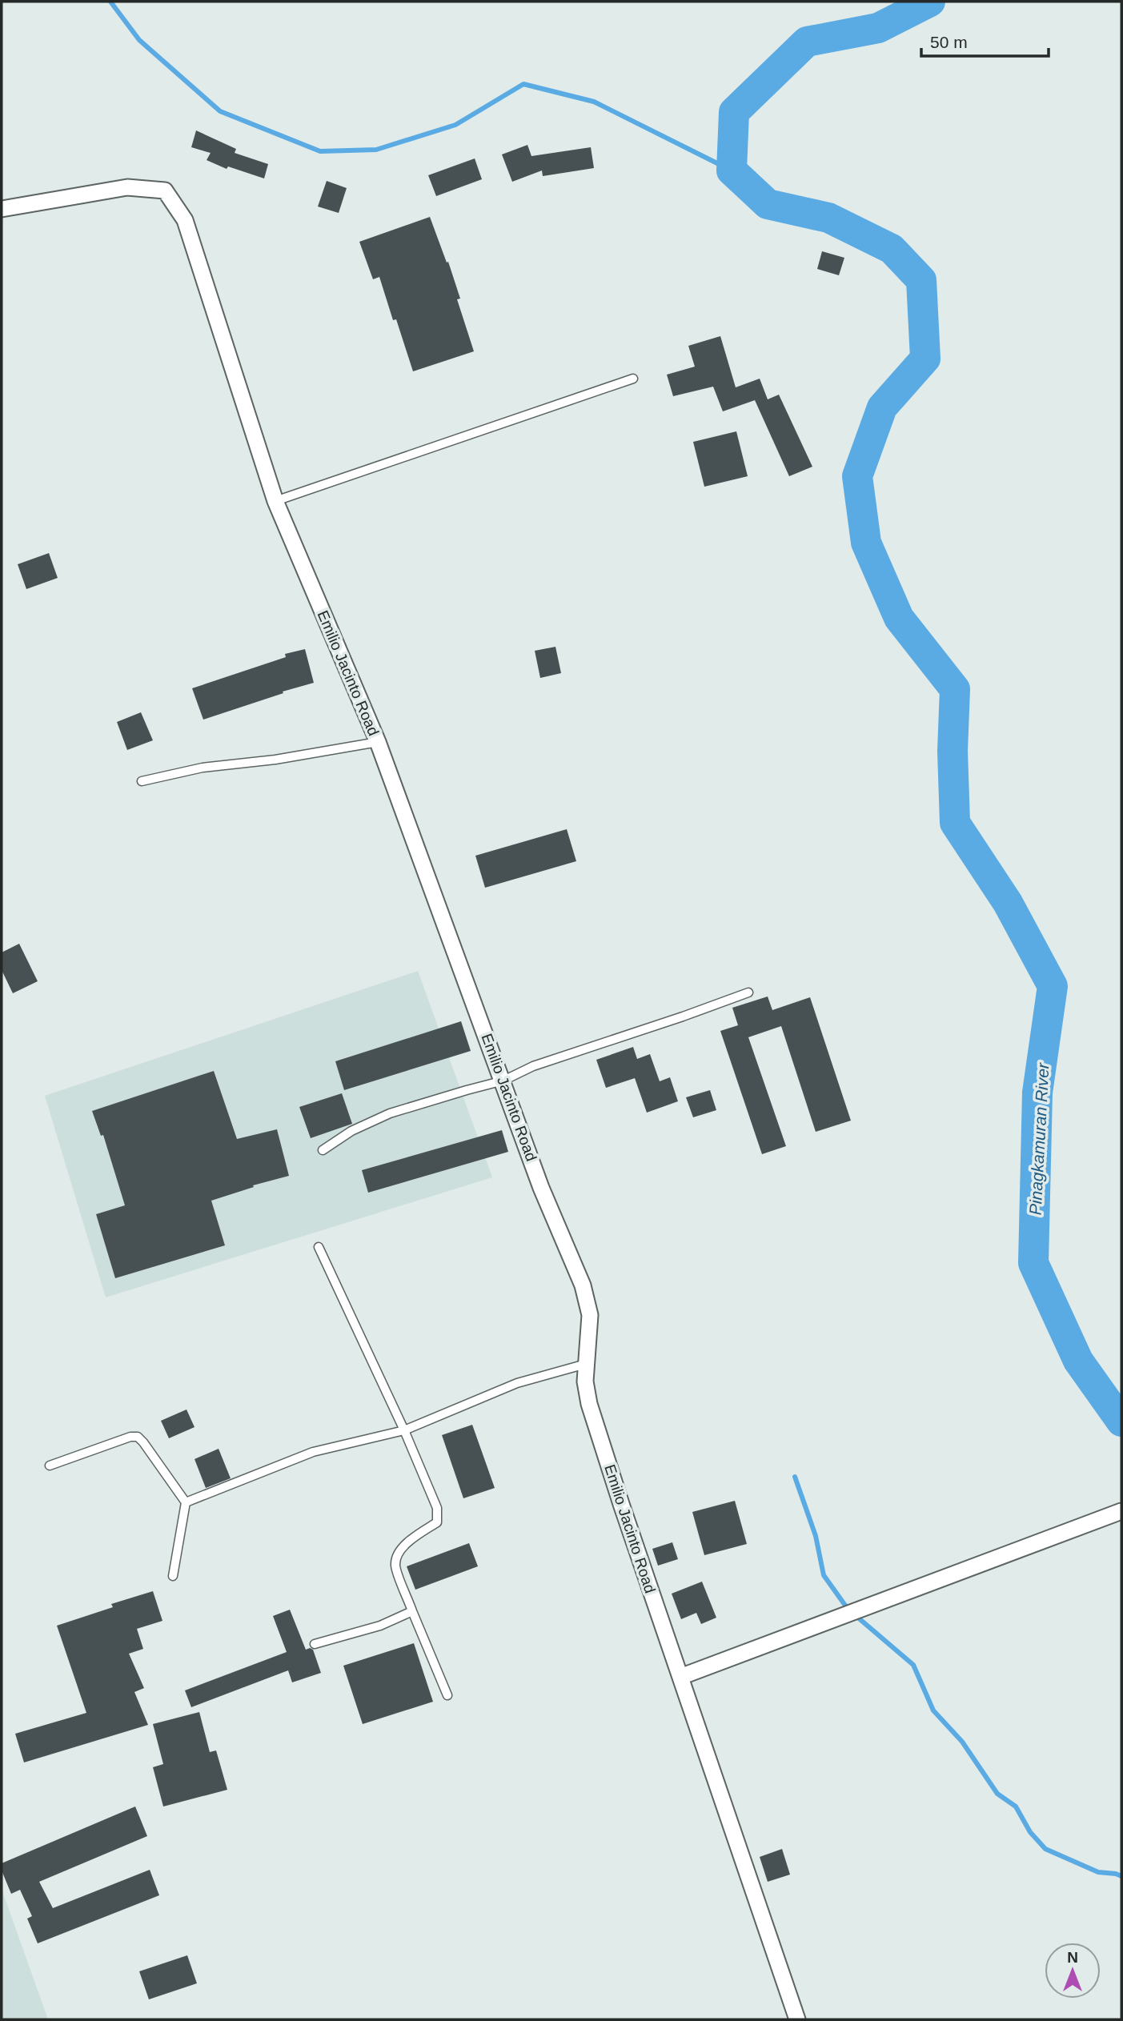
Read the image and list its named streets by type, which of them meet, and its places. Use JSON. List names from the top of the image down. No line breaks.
{"streets":{"street":["Emilio Jacinto Road"]},"water":["Pinagkamuran River"],"scale_bar":"50 m","north":"top"}
